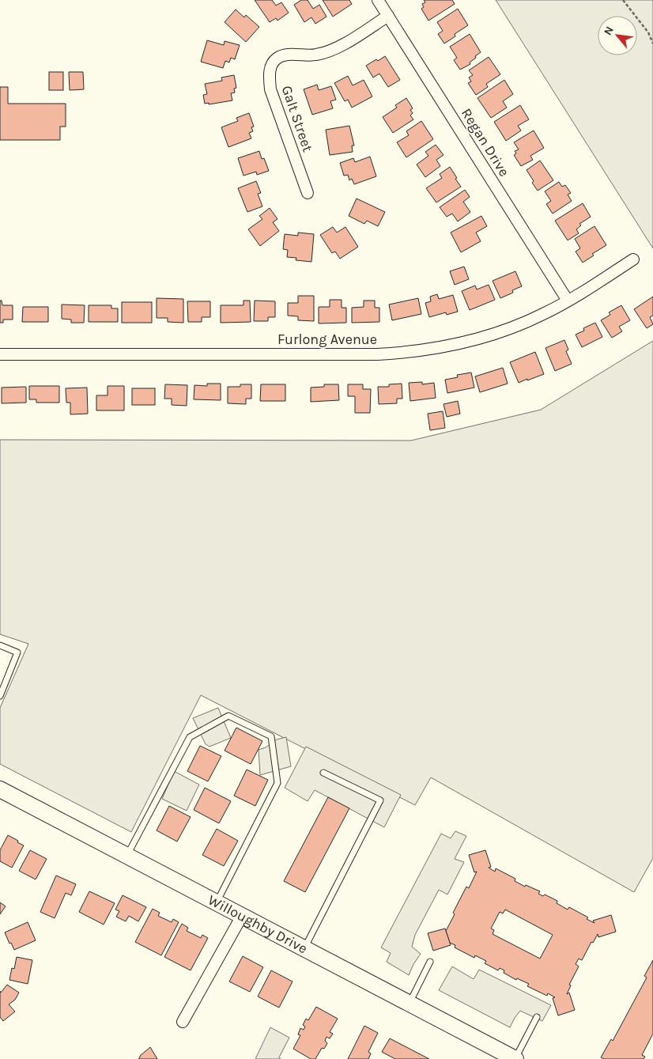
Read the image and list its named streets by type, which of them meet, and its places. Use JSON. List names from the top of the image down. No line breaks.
{"streets":{"street":["Galt Street","Regan Drive","Furlong Avenue","Willoughby Drive"]},"crossings":[["Galt Street","Regan Drive"],["Regan Drive","Furlong Avenue"]],"north":"top left"}
